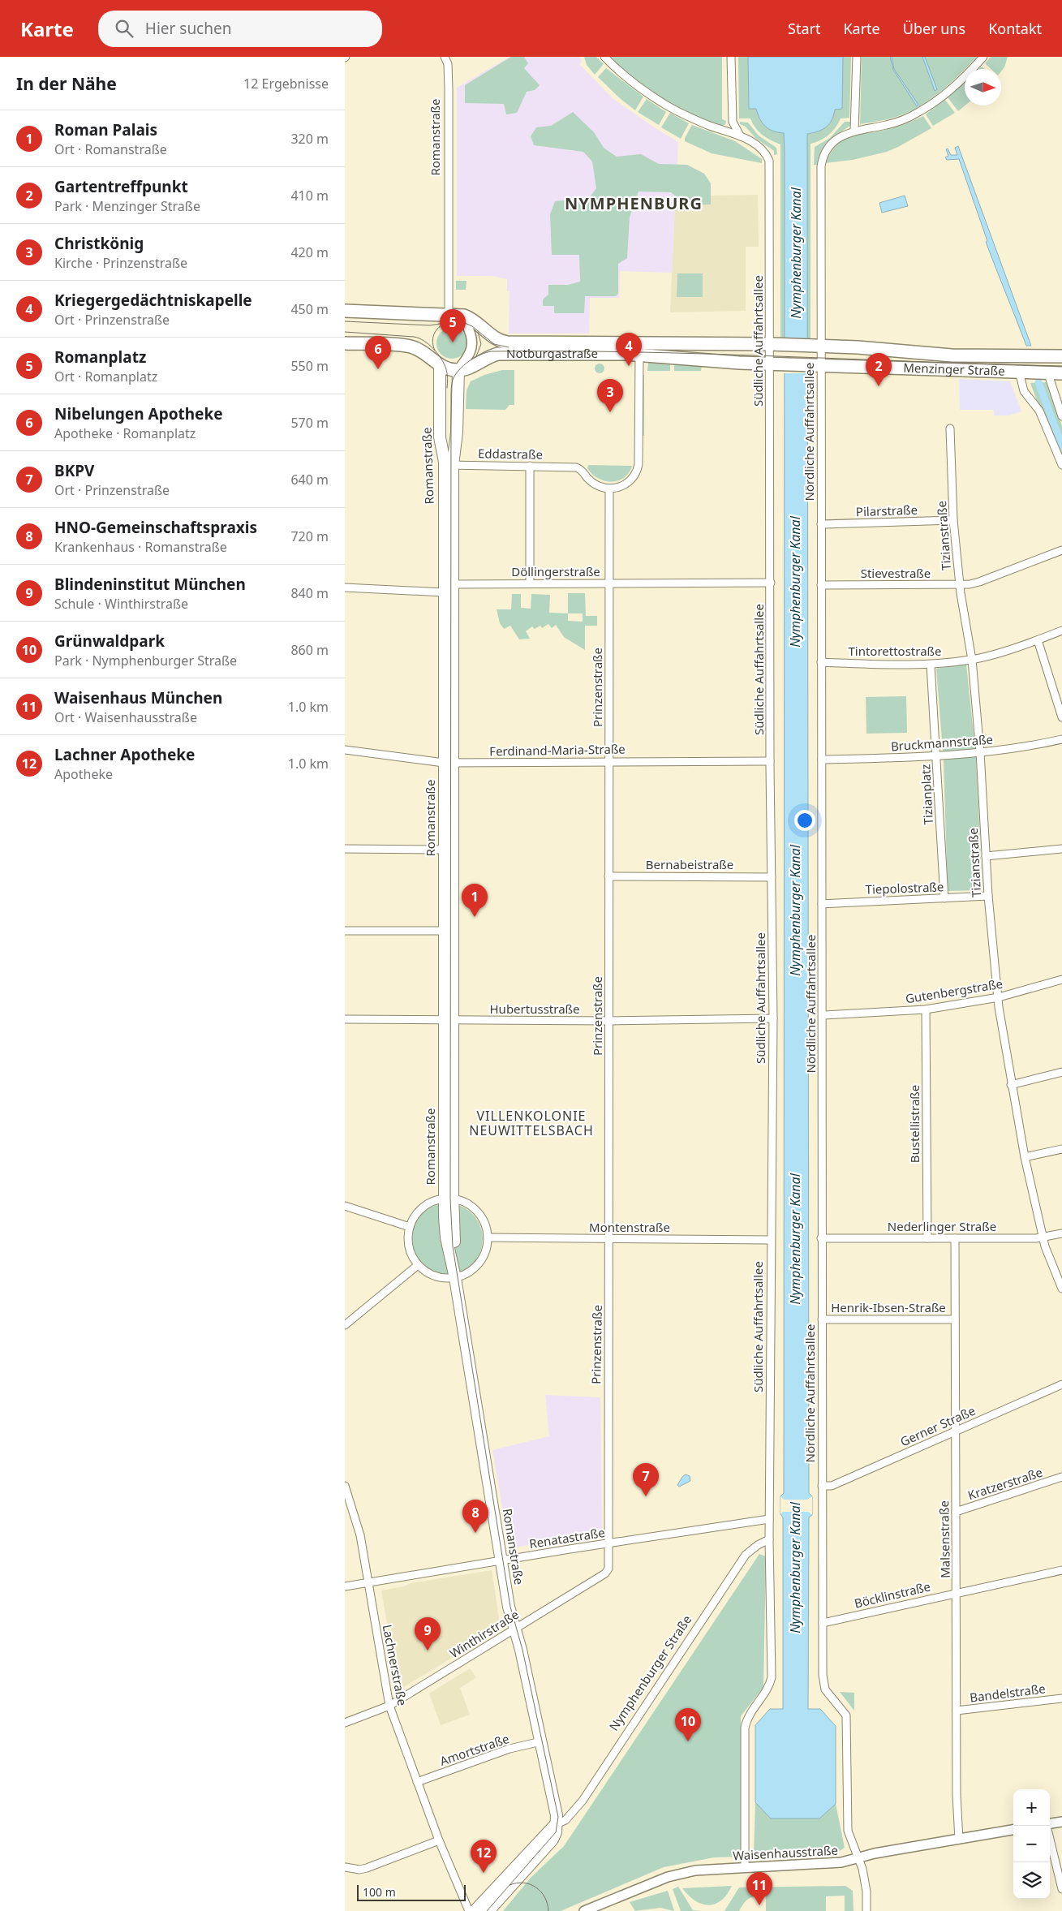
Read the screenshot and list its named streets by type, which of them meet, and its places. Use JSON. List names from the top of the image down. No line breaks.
{"streets":{"main road":["Romanstraße","Notburgastraße","Menzinger Straße","Nymphenburger Straße"],"street":["Südliche Auffahrtsallee","Nördliche Auffahrtsallee","Eddastraße","Pilarstraße","Tizianstraße","Döllingerstraße","Stievestraße","Tintorettostraße","Prinzenstraße","Bruckmannstraße","Ferdinand-Maria-Straße","Tizianplatz","Bernabeistraße","Tiepolostraße","Gutenbergstraße","Hubertusstraße","Bustellistraße","Nederlinger Straße","Montenstraße","Henrik-Ibsen-Straße","Gerner Straße","Kratzerstraße","Renatastraße","Malsenstraße","Böcklinstraße","Winthirstraße","Lachnerstraße","Bandelstraße","Amortstraße","Waisenhausstraße"]},"crossings":[["Romanstraße","Notburgastraße"],["Romanstraße","Eddastraße"],["Romanstraße","Döllingerstraße"],["Romanstraße","Ferdinand-Maria-Straße"],["Romanstraße","Hubertusstraße"],["Romanstraße","Renatastraße"],["Romanstraße","Winthirstraße"],["Romanstraße","Nymphenburger Straße"],["Romanstraße","Amortstraße"],["Südliche Auffahrtsallee","Notburgastraße"],["Südliche Auffahrtsallee","Menzinger Straße"],["Südliche Auffahrtsallee","Döllingerstraße"],["Südliche Auffahrtsallee","Ferdinand-Maria-Straße"],["Südliche Auffahrtsallee","Bernabeistraße"],["Südliche Auffahrtsallee","Hubertusstraße"],["Südliche Auffahrtsallee","Montenstraße"],["Südliche Auffahrtsallee","Renatastraße"],["Südliche Auffahrtsallee","Nymphenburger Straße"],["Südliche Auffahrtsallee","Waisenhausstraße"],["Notburgastraße","Menzinger Straße"],["Notburgastraße","Nördliche Auffahrtsallee"],["Menzinger Straße","Nördliche Auffahrtsallee"],["Nördliche Auffahrtsallee","Pilarstraße"],["Nördliche Auffahrtsallee","Stievestraße"],["Nördliche Auffahrtsallee","Tintorettostraße"],["Nördliche Auffahrtsallee","Bruckmannstraße"],["Nördliche Auffahrtsallee","Tiepolostraße"],["Nördliche Auffahrtsallee","Gutenbergstraße"],["Nördliche Auffahrtsallee","Nederlinger Straße"],["Nördliche Auffahrtsallee","Henrik-Ibsen-Straße"],["Nördliche Auffahrtsallee","Gerner Straße"],["Nördliche Auffahrtsallee","Böcklinstraße"],["Nördliche Auffahrtsallee","Waisenhausstraße"],["Eddastraße","Prinzenstraße"],["Pilarstraße","Tizianstraße"],["Tizianstraße","Stievestraße"],["Tizianstraße","Tintorettostraße"],["Tizianstraße","Bruckmannstraße"],["Tizianstraße","Tiepolostraße"],["Tizianstraße","Gutenbergstraße"],["Tizianstraße","Nederlinger Straße"],["Döllingerstraße","Prinzenstraße"],["Tintorettostraße","Tizianplatz"],["Prinzenstraße","Ferdinand-Maria-Straße"],["Prinzenstraße","Bernabeistraße"],["Prinzenstraße","Hubertusstraße"],["Prinzenstraße","Montenstraße"],["Prinzenstraße","Renatastraße"],["Prinzenstraße","Winthirstraße"],["Bruckmannstraße","Tizianplatz"],["Tizianplatz","Tiepolostraße"],["Gutenbergstraße","Bustellistraße"],["Bustellistraße","Nederlinger Straße"],["Nederlinger Straße","Malsenstraße"],["Henrik-Ibsen-Straße","Malsenstraße"],["Gerner Straße","Malsenstraße"],["Kratzerstraße","Malsenstraße"],["Renatastraße","Winthirstraße"],["Renatastraße","Lachnerstraße"],["Malsenstraße","Böcklinstraße"],["Malsenstraße","Bandelstraße"],["Malsenstraße","Waisenhausstraße"],["Winthirstraße","Lachnerstraße"],["Lachnerstraße","Amortstraße"]],"districts":["NYMPHENBURG","VILLENKOLONIE NEUWITTELSBACH"],"water":["Nymphenburger Kanal"],"scale_bar":"100 m","north":"right","page":{"header":"Karte","search":"Hier suchen","nav":["Start","Karte","Über uns","Kontakt"],"heading":["In der Nähe","12 Ergebnisse"],"list":[{"mark":"1","name":"Roman Palais","note":"Ort · Romanstraße","value":"320 m"},{"mark":"2","name":"Gartentreffpunkt","note":"Park · Menzinger Straße","value":"410 m"},{"mark":"3","name":"Christkönig","note":"Kirche · Prinzenstraße","value":"420 m"},{"mark":"4","name":"Kriegergedächtniskapelle","note":"Ort · Prinzenstraße","value":"450 m"},{"mark":"5","name":"Romanplatz","note":"Ort · Romanplatz","value":"550 m"},{"mark":"6","name":"Nibelungen Apotheke","note":"Apotheke · Romanplatz","value":"570 m"},{"mark":"7","name":"BKPV","note":"Ort · Prinzenstraße","value":"640 m"},{"mark":"8","name":"HNO-Gemeinschaftspraxis","note":"Krankenhaus · Romanstraße","value":"720 m"},{"mark":"9","name":"Blindeninstitut München","note":"Schule · Winthirstraße","value":"840 m"},{"mark":"10","name":"Grünwaldpark","note":"Park · Nymphenburger Straße","value":"860 m"},{"mark":"11","name":"Waisenhaus München","note":"Ort · Waisenhausstraße","value":"1.0 km"},{"mark":"12","name":"Lachner Apotheke","note":"Apotheke","value":"1.0 km"}],"pins":["5","4","6","2","3","1","7","8","9","10","12","11"],"map_buttons":["+","−"],"scale":"100 m"}}
